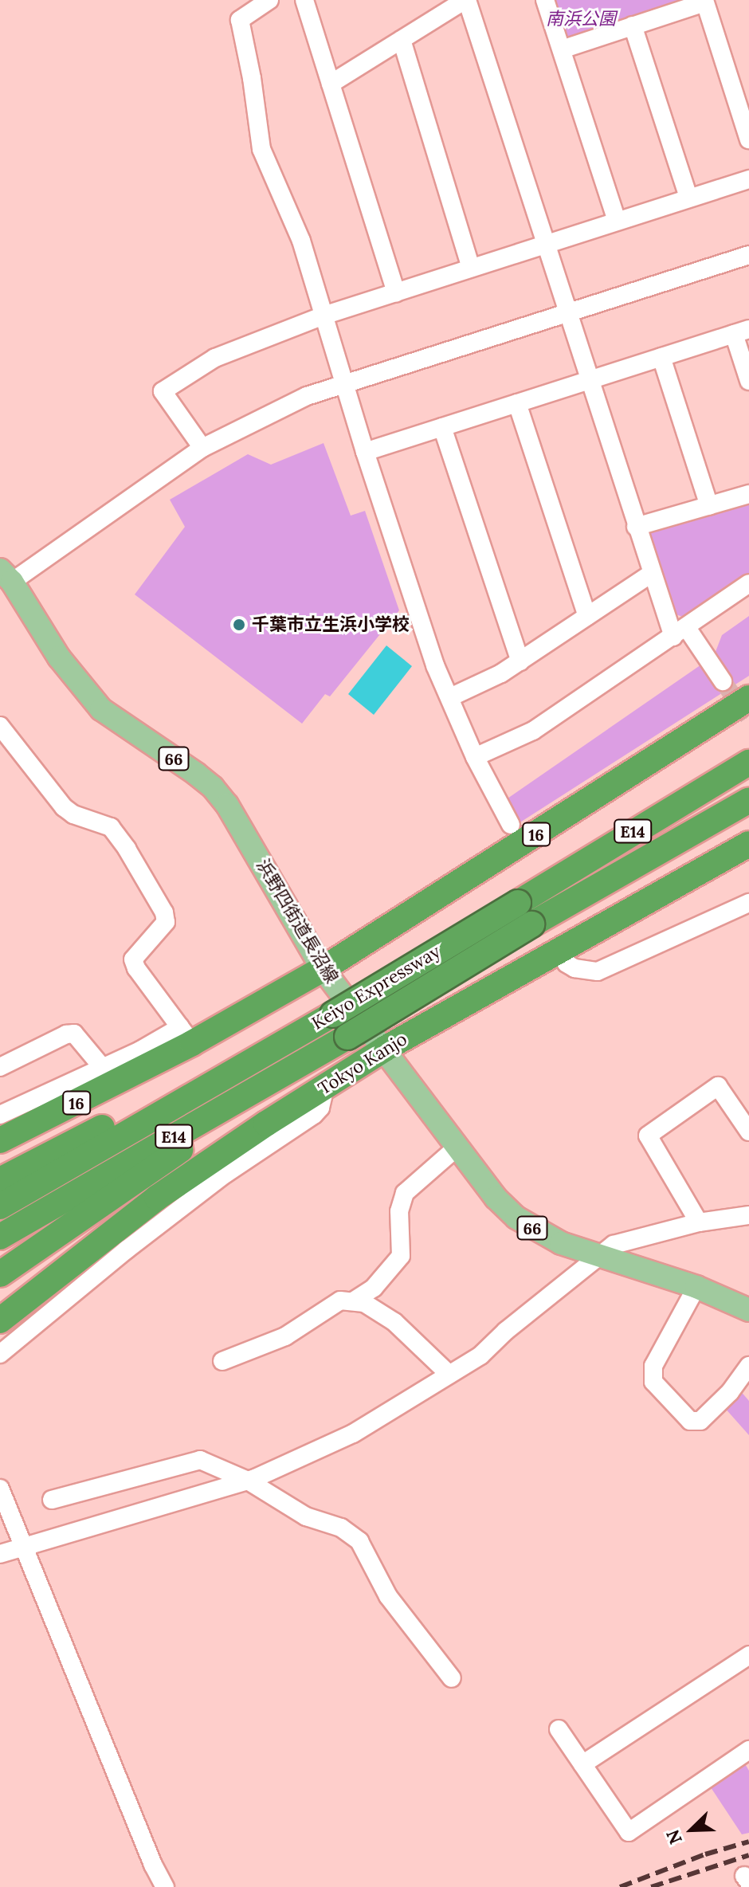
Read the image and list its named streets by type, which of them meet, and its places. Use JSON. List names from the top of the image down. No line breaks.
{"streets":{"highway":["E14","16","Keiyo Expressway","Tokyo Kanjo"],"main road":["66","浜野四街道長沼線"]},"crossings":[["16","浜野四街道長沼線"],["浜野四街道長沼線","Tokyo Kanjo"]],"parks":["南浜公園"],"places":["千葉市立生浜小学校"],"north":"bottom left"}
